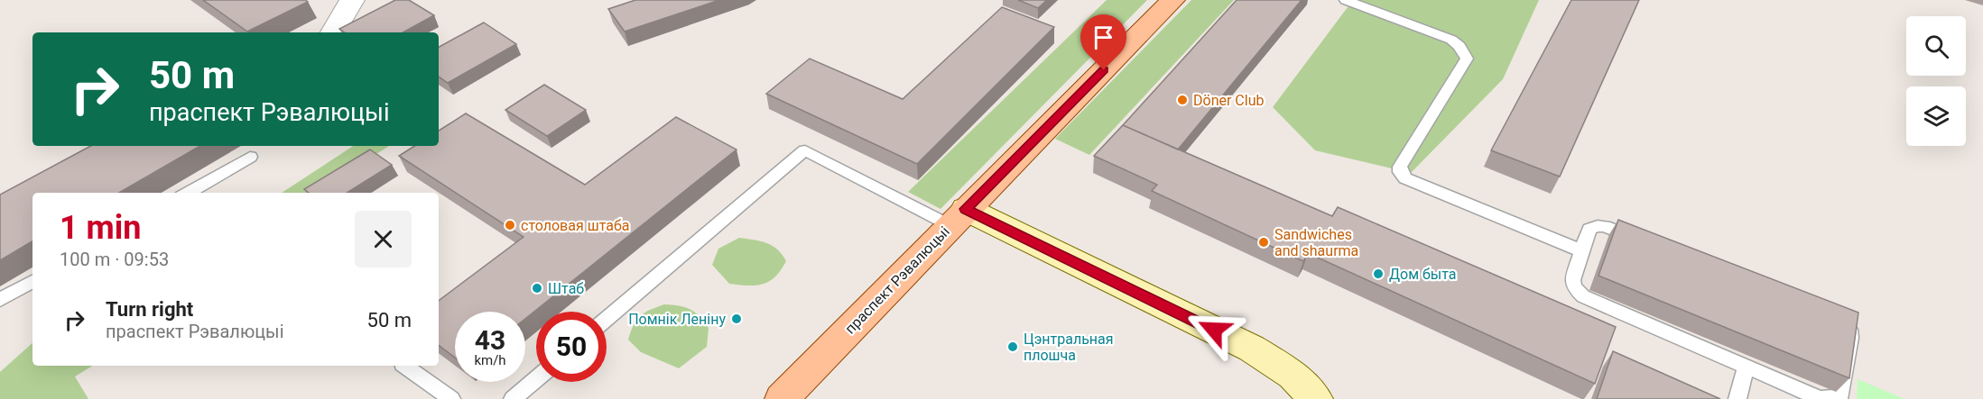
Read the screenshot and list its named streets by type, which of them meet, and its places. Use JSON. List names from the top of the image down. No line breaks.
{"streets":{"main road":["праспект Рэвалюцыі"]},"places":["Döner Club","столовая штаба","Sandwiches and shaurma","Дом быта","Штаб","Помнік Леніну","Цэнтральная плошча"],"page":{"turn":["50 m","праспект Рэвалюцыі"],"heading":["1 min","100 m · 09:53"],"list":[{"name":"Turn right","note":"праспект Рэвалюцыі","value":"50 m"}],"speed":"43 km/h","limit":"50"}}
